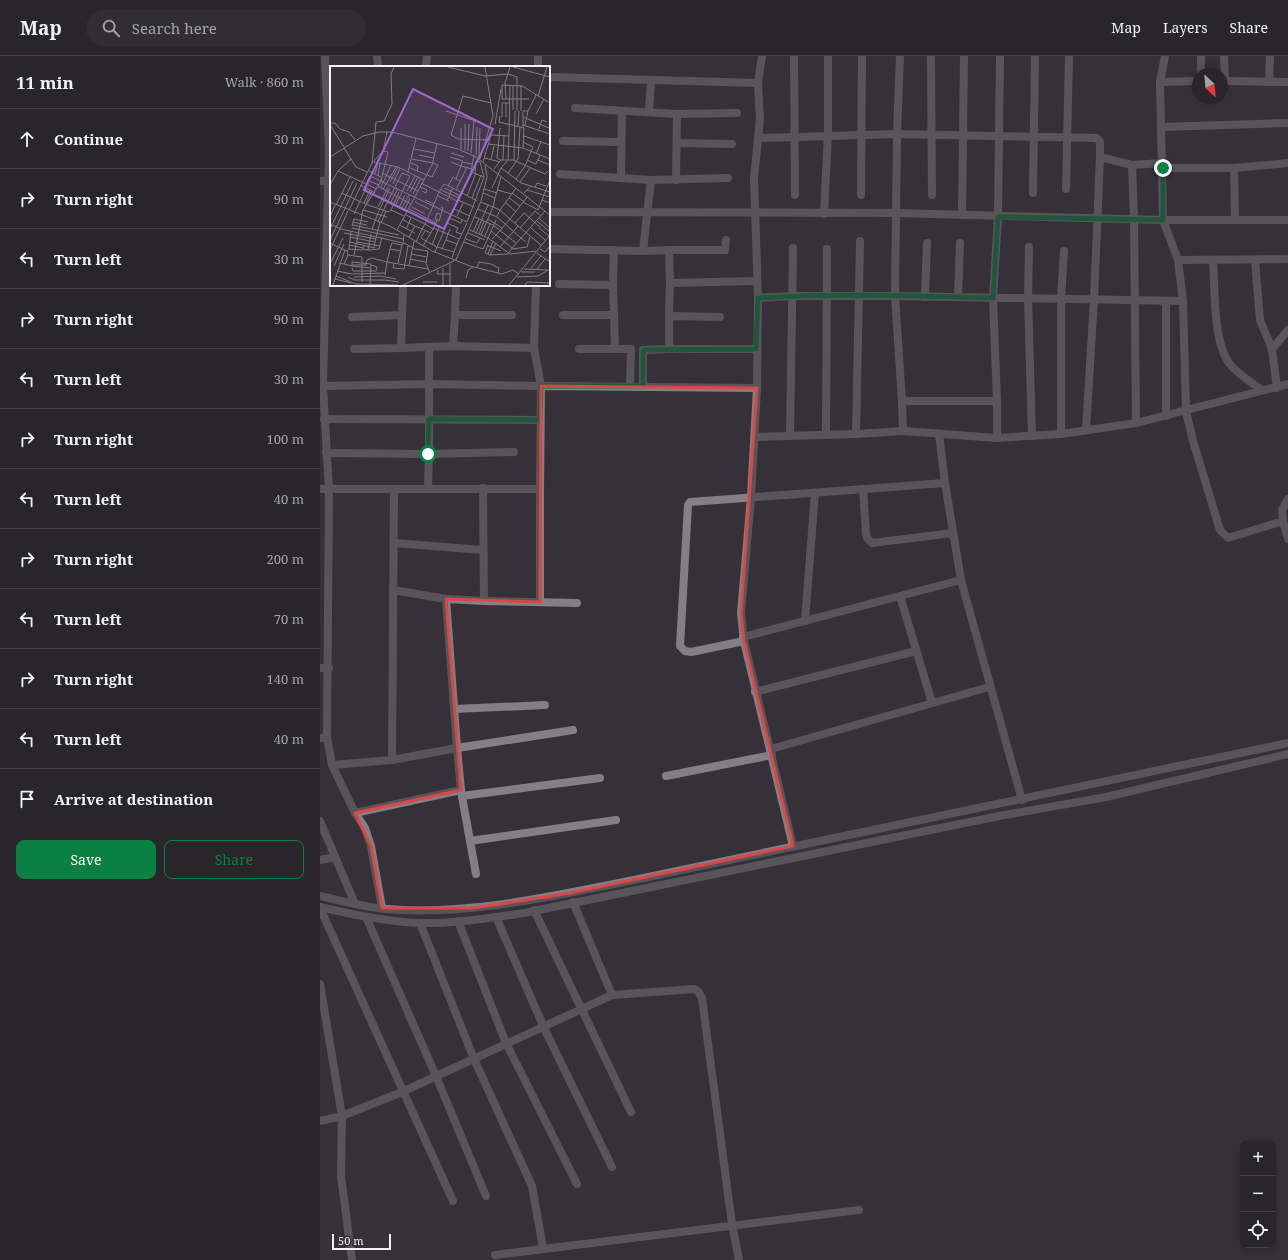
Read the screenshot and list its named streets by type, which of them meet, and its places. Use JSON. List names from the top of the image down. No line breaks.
{"scale_bar":"50 m","north":"bottom right","page":{"header":"Map","search":"Search here","nav":["Map","Layers","Share"],"heading":["11 min","Walk · 860 m"],"list":[["Continue","30 m"],["Turn right","90 m"],["Turn left","30 m"],["Turn right","90 m"],["Turn left","30 m"],["Turn right","100 m"],["Turn left","40 m"],["Turn right","200 m"],["Turn left","70 m"],["Turn right","140 m"],["Turn left","40 m"],"Arrive at destination"],"buttons":["Save","Share"],"map_buttons":["+","−"],"scale":"50 m"}}
